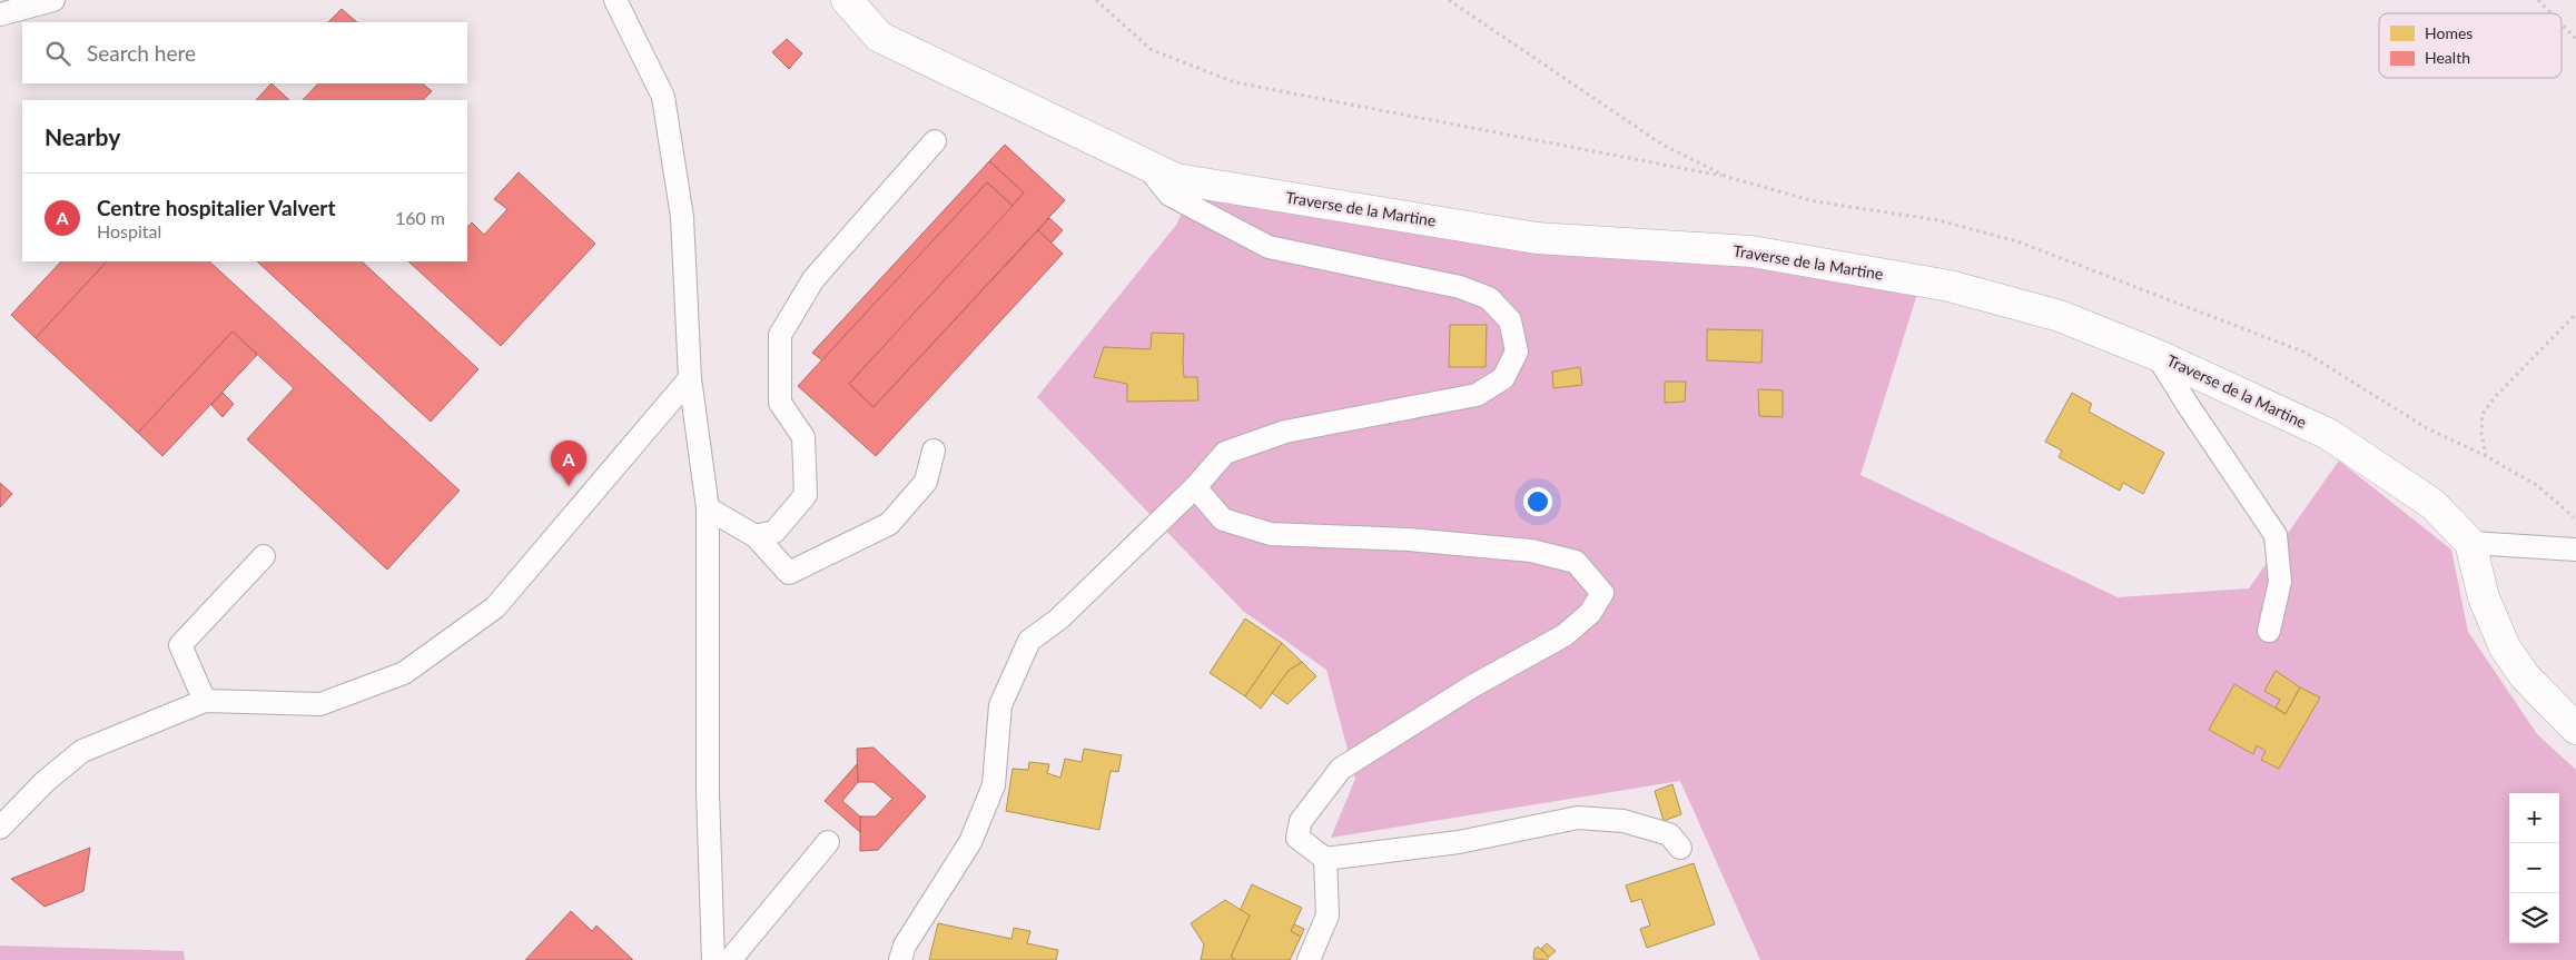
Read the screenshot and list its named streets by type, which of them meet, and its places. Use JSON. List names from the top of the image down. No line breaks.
{"streets":{"street":["Traverse de la Martine"]},"legend":["Homes","Health"],"page":{"search":"Search here","heading":"Nearby","list":[{"mark":"A","name":"Centre hospitalier Valvert","note":"Hospital","value":"160 m"}],"pins":"A","map_buttons":["+","−"]}}
